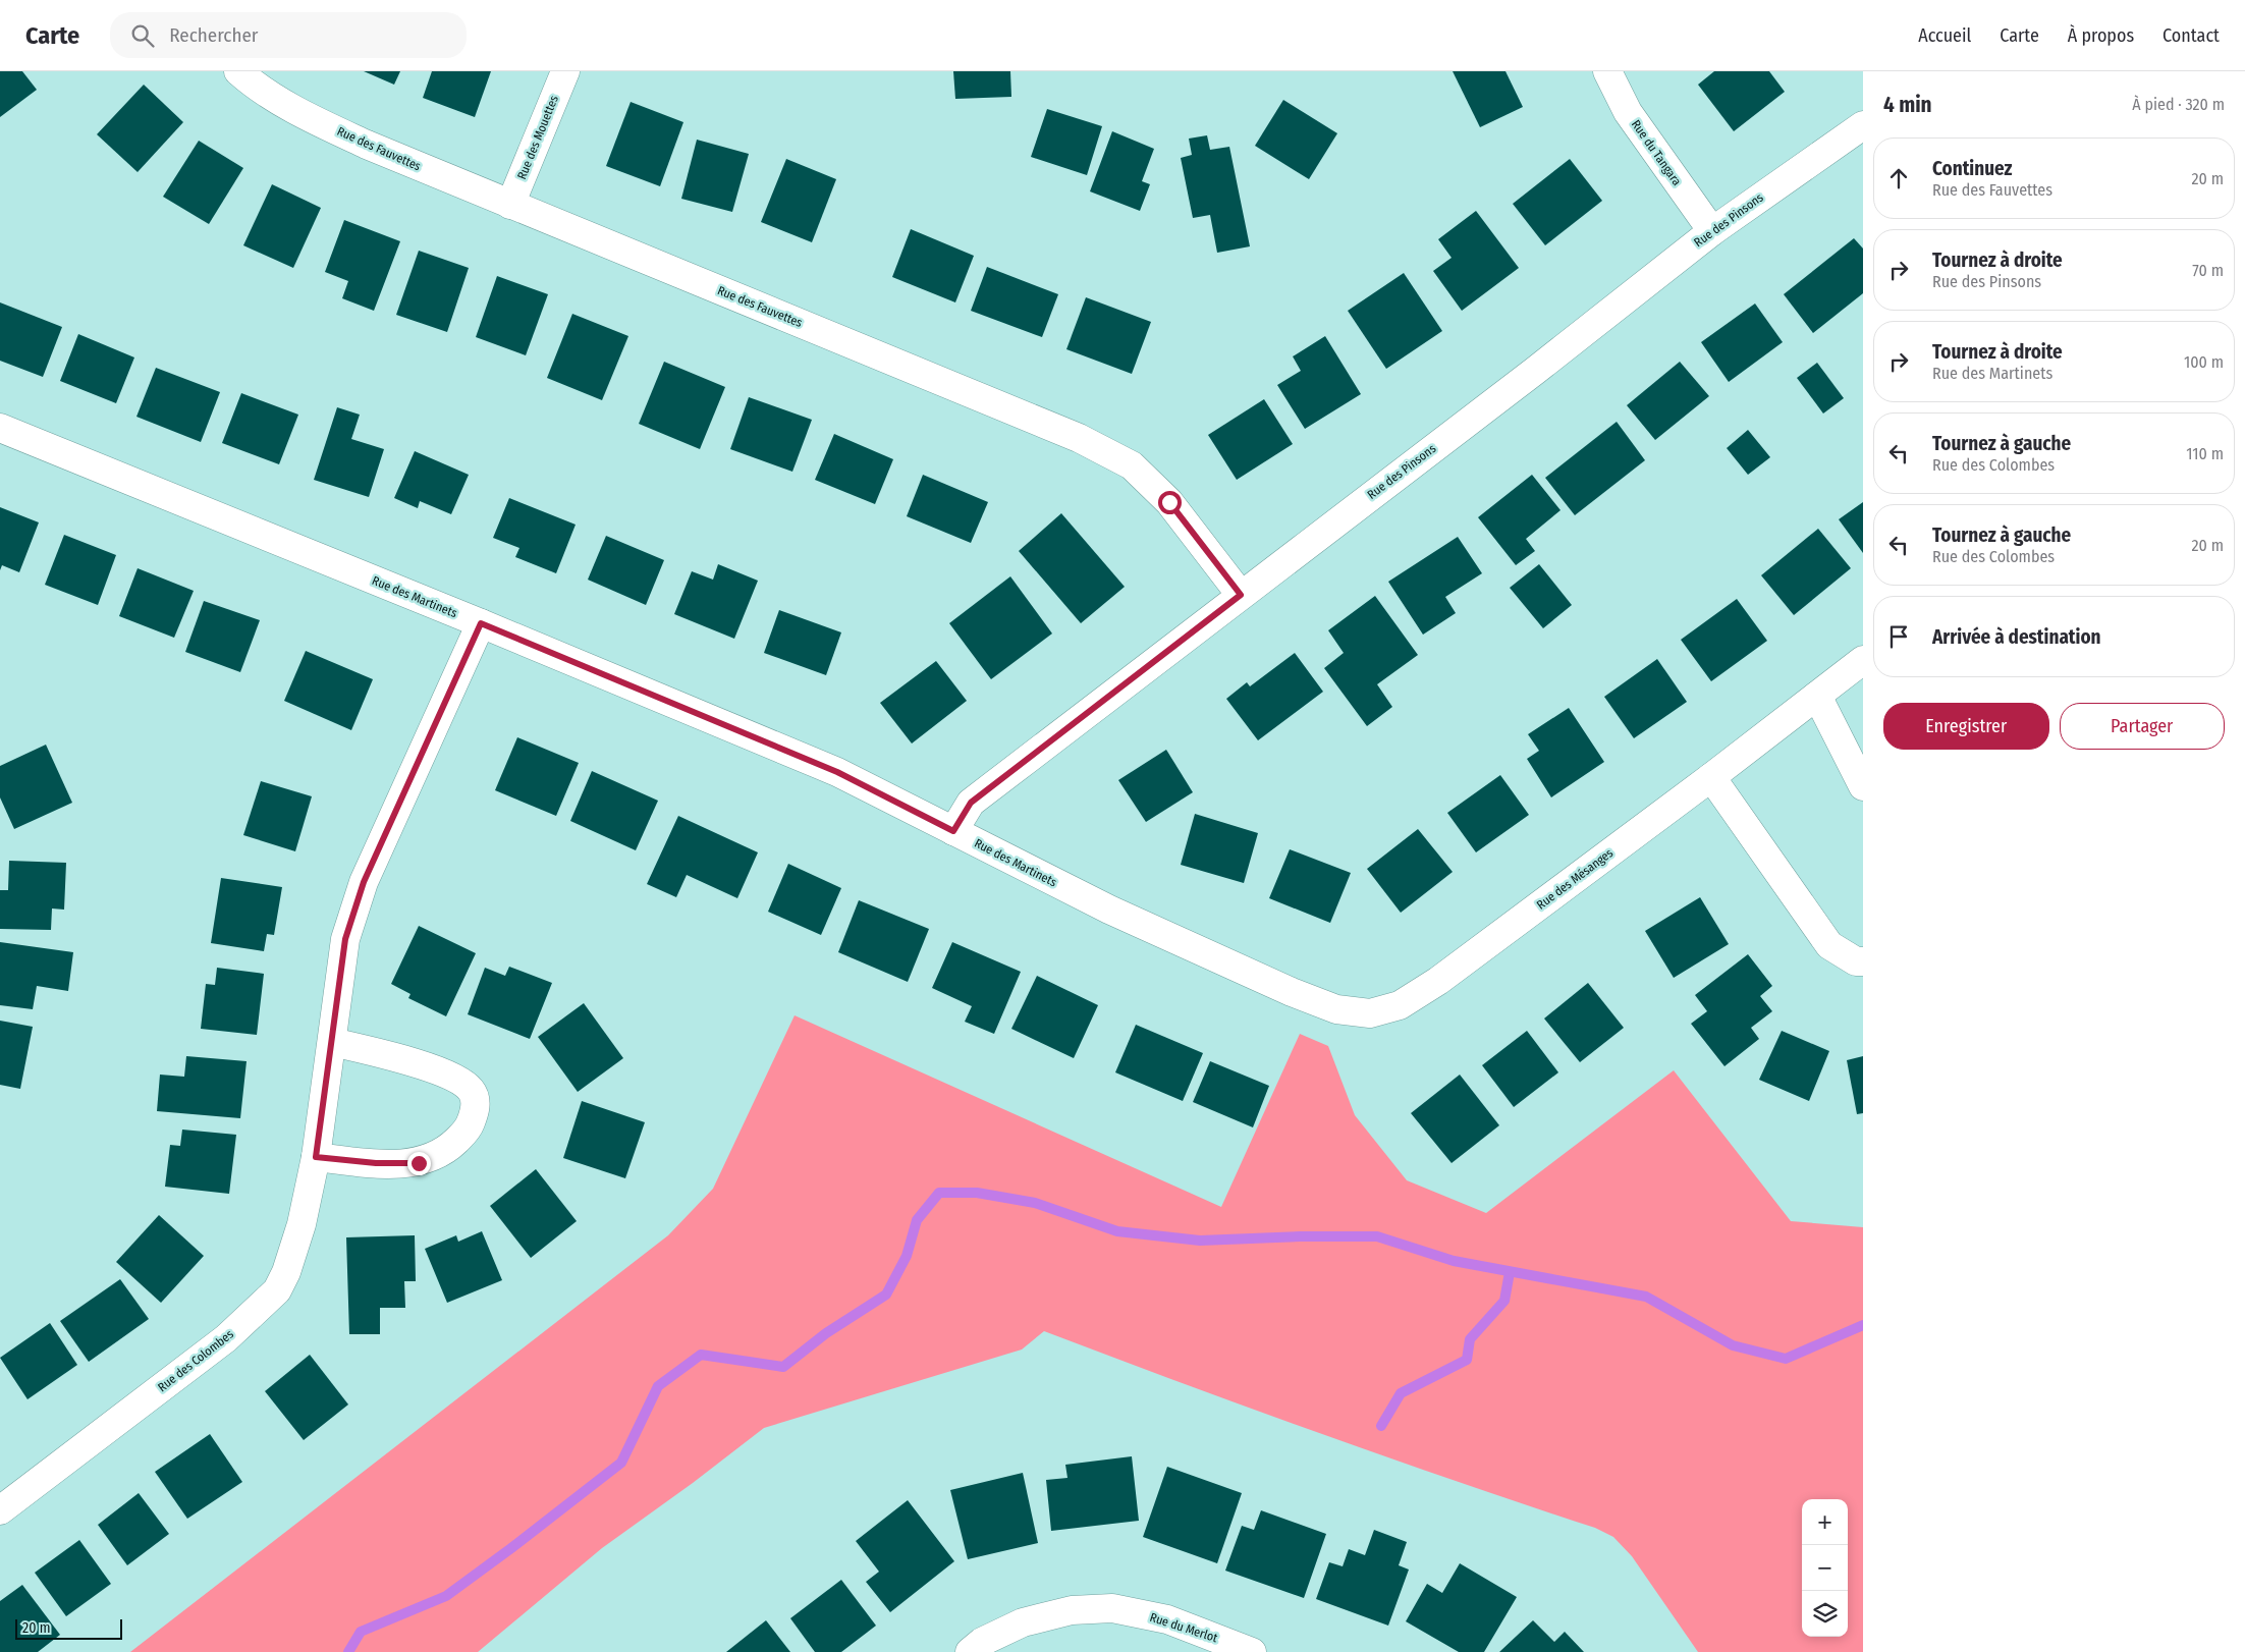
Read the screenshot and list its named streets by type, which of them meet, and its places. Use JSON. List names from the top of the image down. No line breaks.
{"streets":{"street":["Rue des Mouettes","Rue des Fauvettes","Rue du Tangara","Rue des Pinsons","Rue des Martinets","Rue des Mésanges","Rue des Colombes","Rue du Merlot"]},"crossings":[["Rue des Mouettes","Rue des Fauvettes"],["Rue des Fauvettes","Rue des Pinsons"],["Rue du Tangara","Rue des Pinsons"],["Rue des Pinsons","Rue des Martinets"],["Rue des Martinets","Rue des Mésanges"],["Rue des Martinets","Rue des Colombes"]],"scale_bar":"20 m","page":{"header":"Carte","search":"Rechercher","nav":["Accueil","Carte","À propos","Contact"],"heading":["4 min","À pied · 320 m"],"list":[["Continuez","Rue des Fauvettes","20 m"],["Tournez à droite","Rue des Pinsons","70 m"],["Tournez à droite","Rue des Martinets","100 m"],["Tournez à gauche","Rue des Colombes","110 m"],["Tournez à gauche","Rue des Colombes","20 m"],"Arrivée à destination"],"buttons":["Enregistrer","Partager"],"map_buttons":["+","−"],"scale":"20 m"}}
